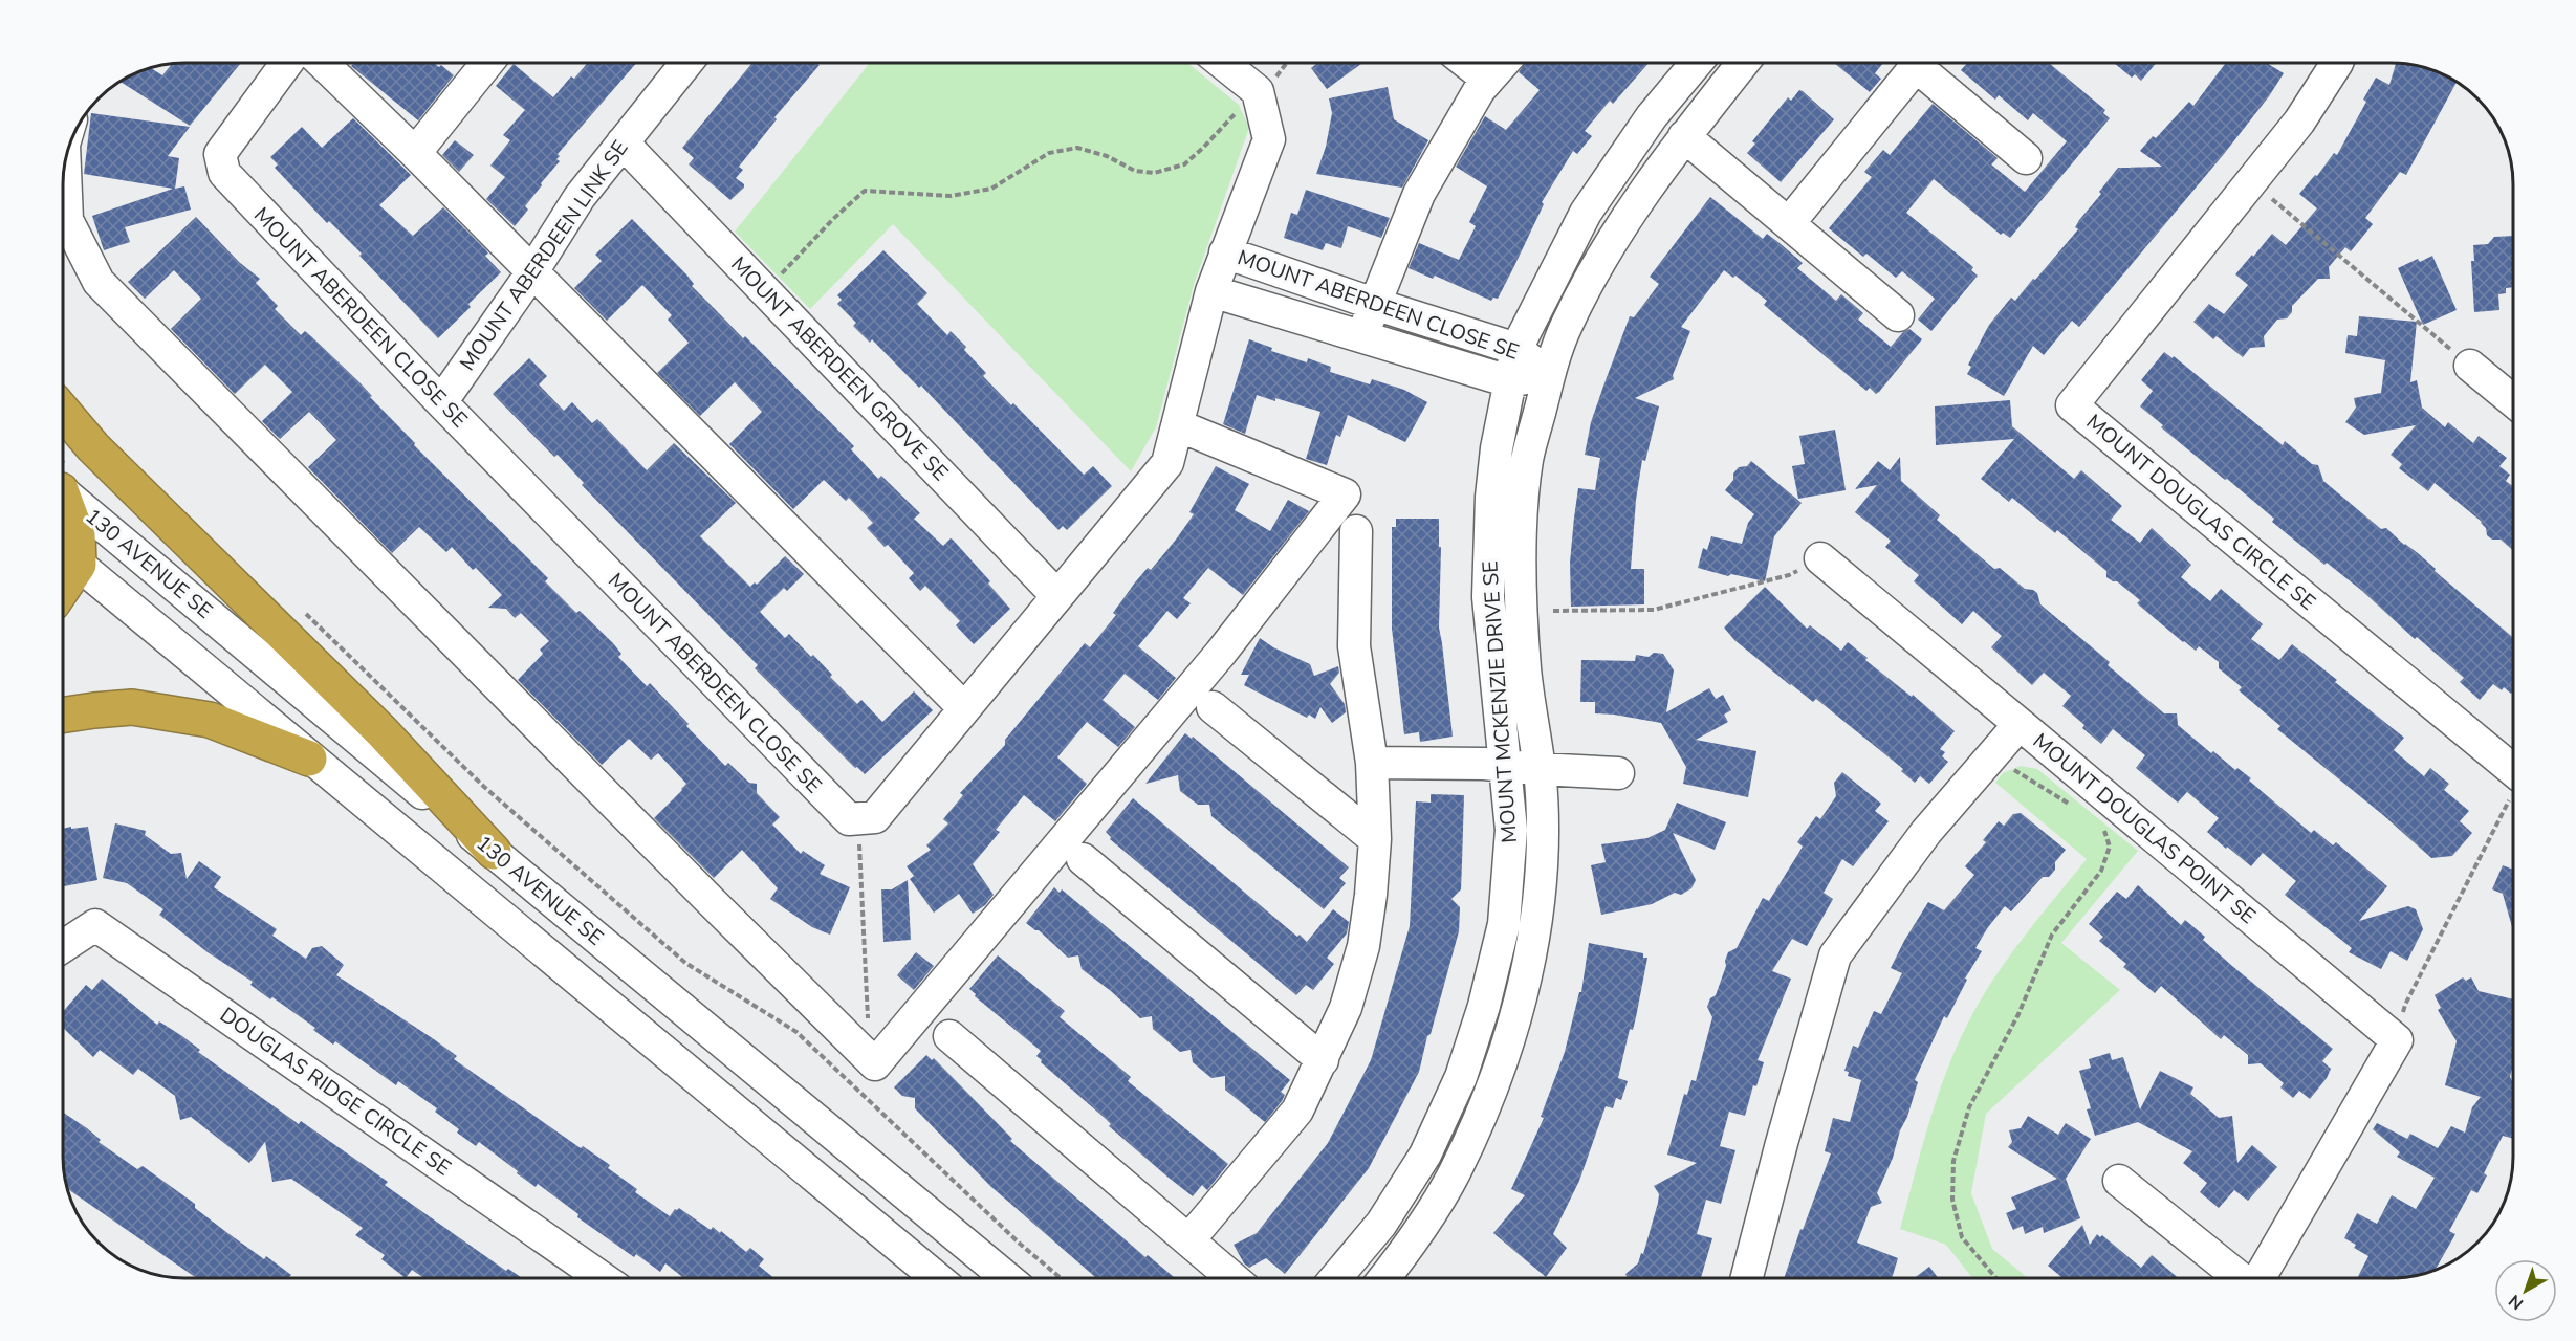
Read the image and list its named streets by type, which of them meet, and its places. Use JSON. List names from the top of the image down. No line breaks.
{"streets":{"street":["MOUNT ABERDEEN LINK SE","MOUNT ABERDEEN CLOSE SE","MOUNT ABERDEEN GROVE SE","MOUNT DOUGLAS CIRCLE SE","130 AVENUE SE","MOUNT MCKENZIE DRIVE SE","MOUNT DOUGLAS POINT SE","DOUGLAS RIDGE CIRCLE SE"]},"crossings":[["MOUNT ABERDEEN LINK SE","MOUNT ABERDEEN CLOSE SE"],["MOUNT ABERDEEN LINK SE","MOUNT ABERDEEN GROVE SE"],["MOUNT ABERDEEN CLOSE SE","MOUNT ABERDEEN GROVE SE"],["MOUNT ABERDEEN CLOSE SE","MOUNT MCKENZIE DRIVE SE"]],"north":"bottom left"}
